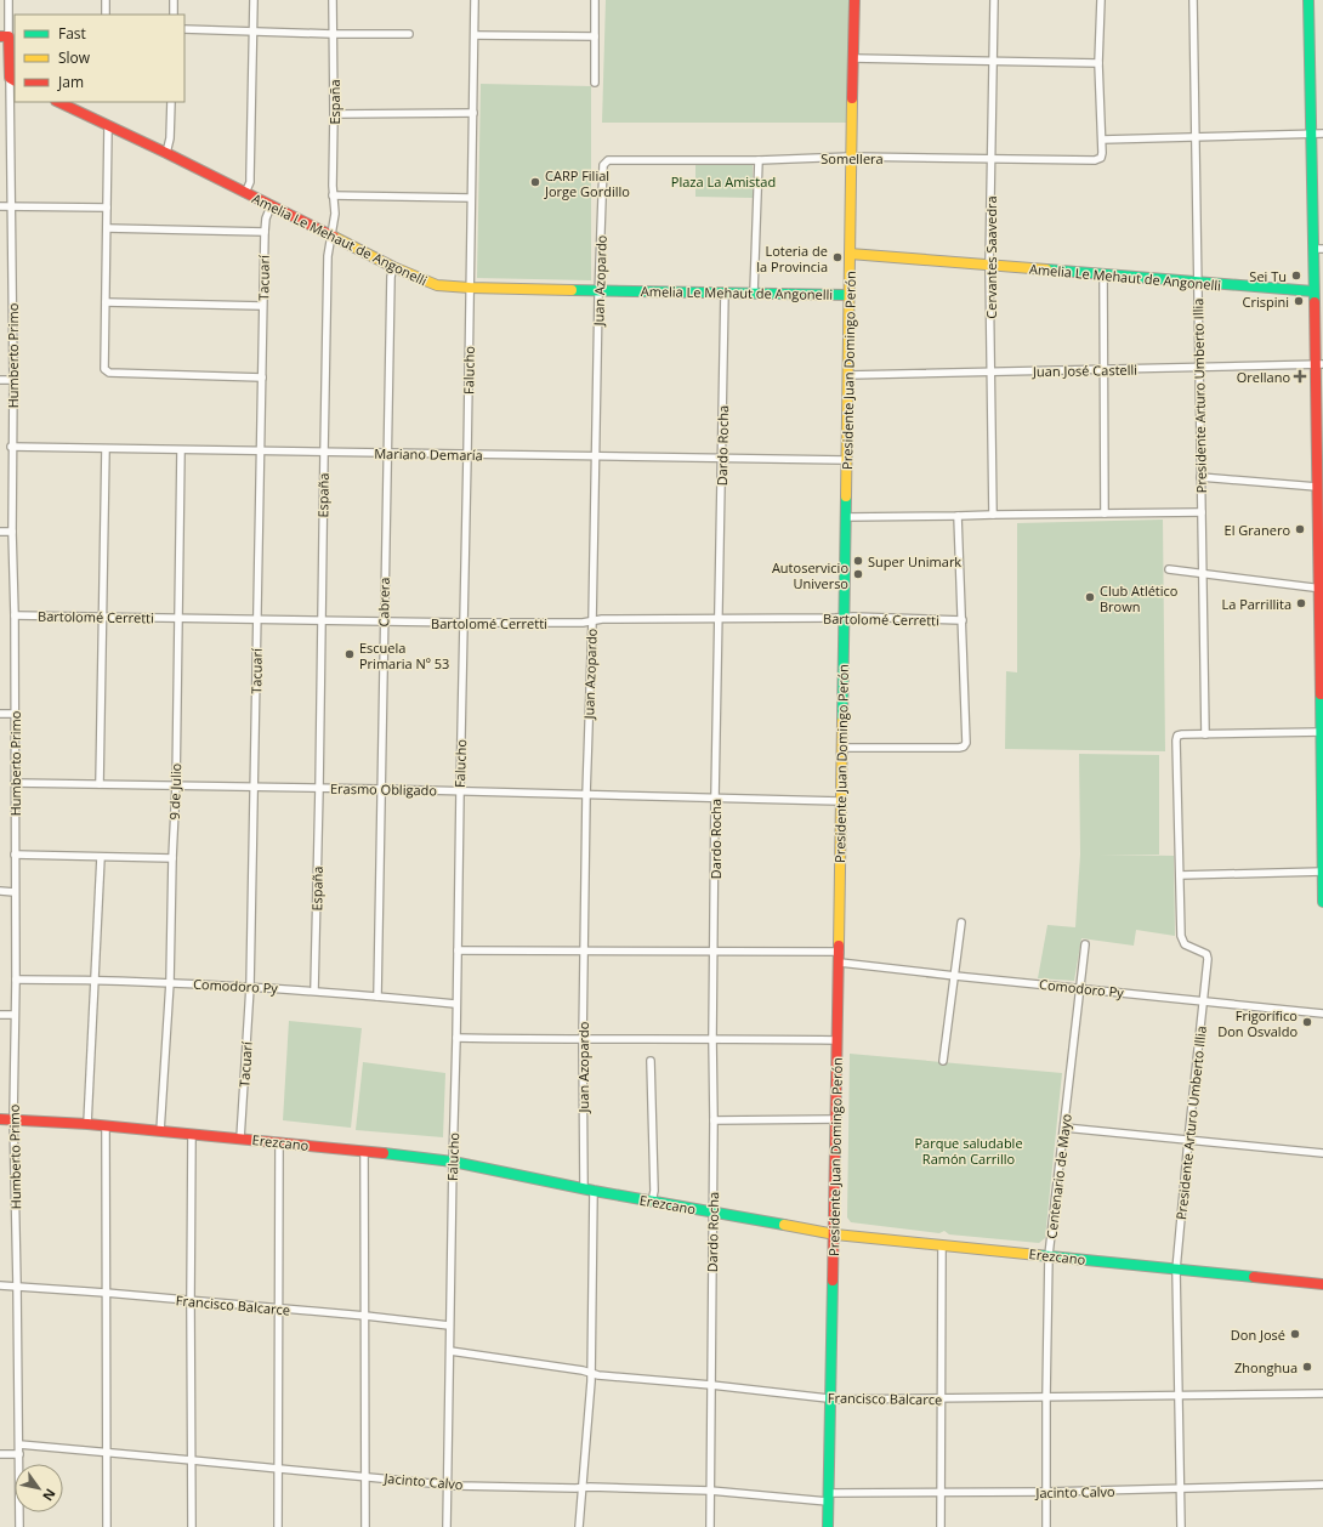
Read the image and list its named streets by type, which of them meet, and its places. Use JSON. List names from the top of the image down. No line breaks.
{"streets":{"street":["España","Somellera","Amelia Le Mehaut de Angonelli","Cervantes Saavedra","Tacuarí","Juan Azopardo","Humberto Primo","Falucho","Presidente Juan Domingo Perón","Juan José Castelli","Presidente Arturo Umberto Illia","Dardo Rocha","Mariano Demaría","Cabrera","Bartolomé Cerretti","Erasmo Obligado","9 de Julio","Comodoro Py","Erezcano","Centenario de Mayo","Francisco Balcarce","Jacinto Calvo"]},"crossings":[["España","Amelia Le Mehaut de Angonelli"],["España","Mariano Demaría"],["España","Bartolomé Cerretti"],["España","Erasmo Obligado"],["España","Comodoro Py"],["Somellera","Cervantes Saavedra"],["Somellera","Juan Azopardo"],["Somellera","Presidente Juan Domingo Perón"],["Amelia Le Mehaut de Angonelli","Cervantes Saavedra"],["Amelia Le Mehaut de Angonelli","Tacuarí"],["Amelia Le Mehaut de Angonelli","Juan Azopardo"],["Amelia Le Mehaut de Angonelli","Falucho"],["Amelia Le Mehaut de Angonelli","Presidente Juan Domingo Perón"],["Amelia Le Mehaut de Angonelli","Presidente Arturo Umberto Illia"],["Amelia Le Mehaut de Angonelli","Dardo Rocha"],["Amelia Le Mehaut de Angonelli","Cabrera"],["Cervantes Saavedra","Juan José Castelli"],["Tacuarí","Mariano Demaría"],["Tacuarí","Bartolomé Cerretti"],["Tacuarí","Erasmo Obligado"],["Tacuarí","Comodoro Py"],["Tacuarí","Erezcano"],["Juan Azopardo","Mariano Demaría"],["Juan Azopardo","Bartolomé Cerretti"],["Juan Azopardo","Erasmo Obligado"],["Juan Azopardo","Erezcano"],["Juan Azopardo","Francisco Balcarce"],["Juan Azopardo","Jacinto Calvo"],["Humberto Primo","Mariano Demaría"],["Humberto Primo","Bartolomé Cerretti"],["Humberto Primo","Erasmo Obligado"],["Humberto Primo","Comodoro Py"],["Humberto Primo","Erezcano"],["Humberto Primo","Francisco Balcarce"],["Humberto Primo","Jacinto Calvo"],["Falucho","Mariano Demaría"],["Falucho","Bartolomé Cerretti"],["Falucho","Erasmo Obligado"],["Falucho","Comodoro Py"],["Falucho","Erezcano"],["Falucho","Francisco Balcarce"],["Falucho","Jacinto Calvo"],["Presidente Juan Domingo Perón","Juan José Castelli"],["Presidente Juan Domingo Perón","Mariano Demaría"],["Presidente Juan Domingo Perón","Bartolomé Cerretti"],["Presidente Juan Domingo Perón","Erasmo Obligado"],["Presidente Juan Domingo Perón","Comodoro Py"],["Presidente Juan Domingo Perón","Erezcano"],["Presidente Juan Domingo Perón","Francisco Balcarce"],["Presidente Juan Domingo Perón","Jacinto Calvo"],["Juan José Castelli","Presidente Arturo Umberto Illia"],["Presidente Arturo Umberto Illia","Comodoro Py"],["Presidente Arturo Umberto Illia","Erezcano"],["Presidente Arturo Umberto Illia","Francisco Balcarce"],["Presidente Arturo Umberto Illia","Jacinto Calvo"],["Dardo Rocha","Mariano Demaría"],["Dardo Rocha","Bartolomé Cerretti"],["Dardo Rocha","Erasmo Obligado"],["Dardo Rocha","Erezcano"],["Dardo Rocha","Francisco Balcarce"],["Dardo Rocha","Jacinto Calvo"],["Mariano Demaría","Cabrera"],["Mariano Demaría","9 de Julio"],["Cabrera","Bartolomé Cerretti"],["Cabrera","Erasmo Obligado"],["Cabrera","Comodoro Py"],["Bartolomé Cerretti","9 de Julio"],["Erasmo Obligado","9 de Julio"],["9 de Julio","Comodoro Py"],["9 de Julio","Erezcano"],["Comodoro Py","Centenario de Mayo"],["Erezcano","Centenario de Mayo"],["Centenario de Mayo","Francisco Balcarce"],["Centenario de Mayo","Jacinto Calvo"]],"parks":["Plaza La Amistad","Parque saludable Ramón Carrillo"],"places":{"other":["CARP Filial Jorge Gordillo","Loteria de la Provincia","Sei Tu","Crispini","El Granero","Super Unimark","Autoservicio Universo","Club Atlético Brown","La Parrillita","Escuela Primaria Nº 53","Frigorífico Don Osvaldo","Don José","Zhonghua"],"health":["Orellano"]},"legend":["Fast","Slow","Jam"],"north":"bottom right"}
